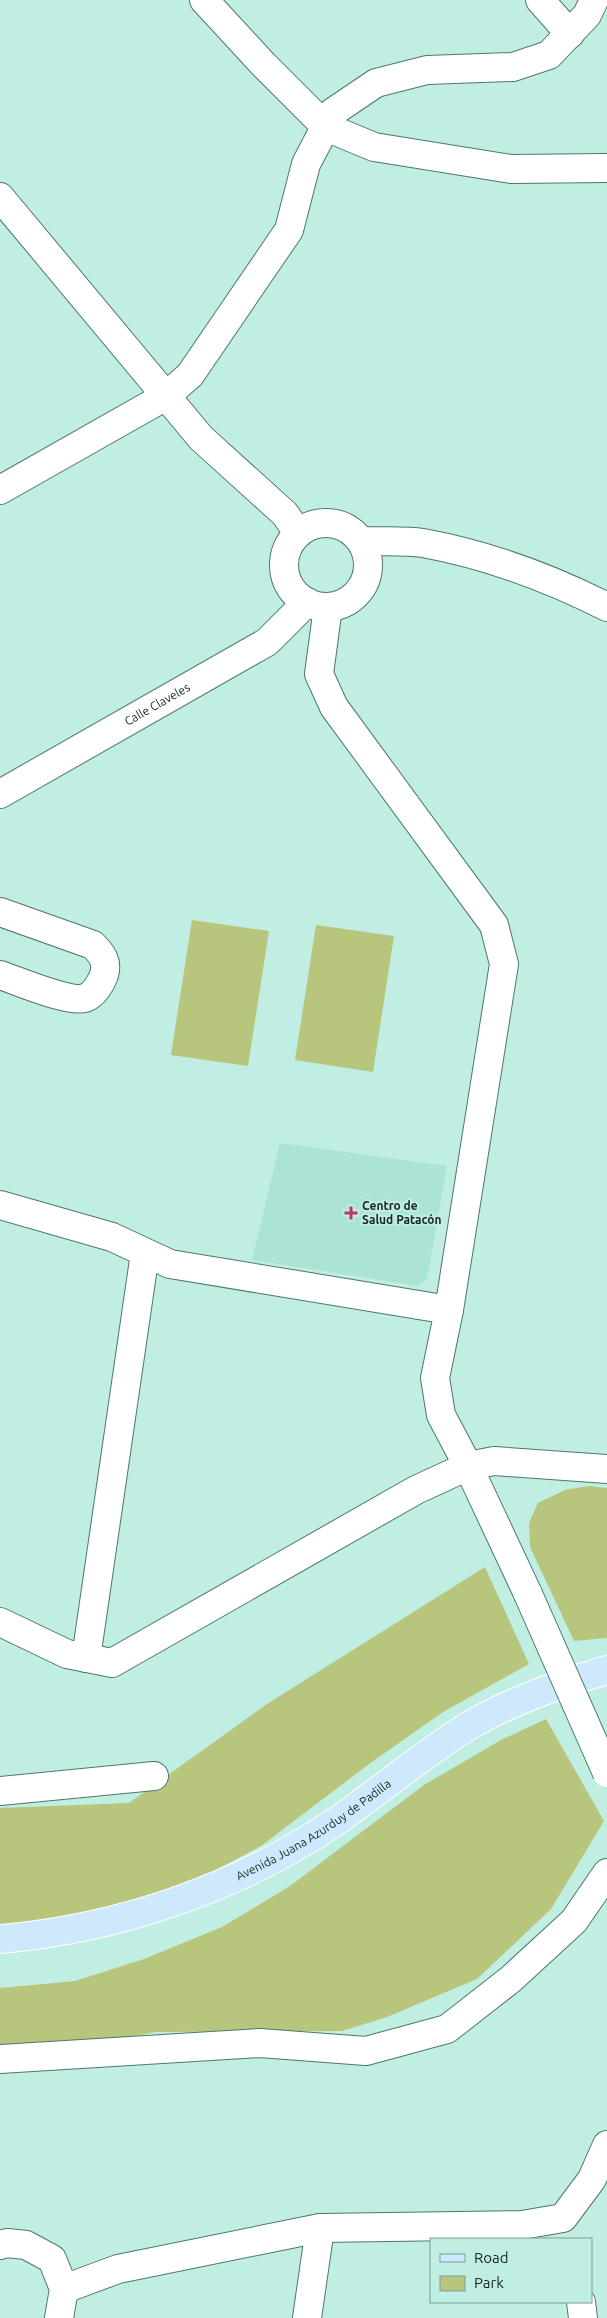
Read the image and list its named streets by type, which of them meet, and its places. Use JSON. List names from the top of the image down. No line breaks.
{"streets":{"main road":["Avenida Juana Azurduy de Padilla"],"street":["Calle Claveles"]},"places":{"health":["Centro de Salud Patacón"]},"legend":["Road","Park"]}
